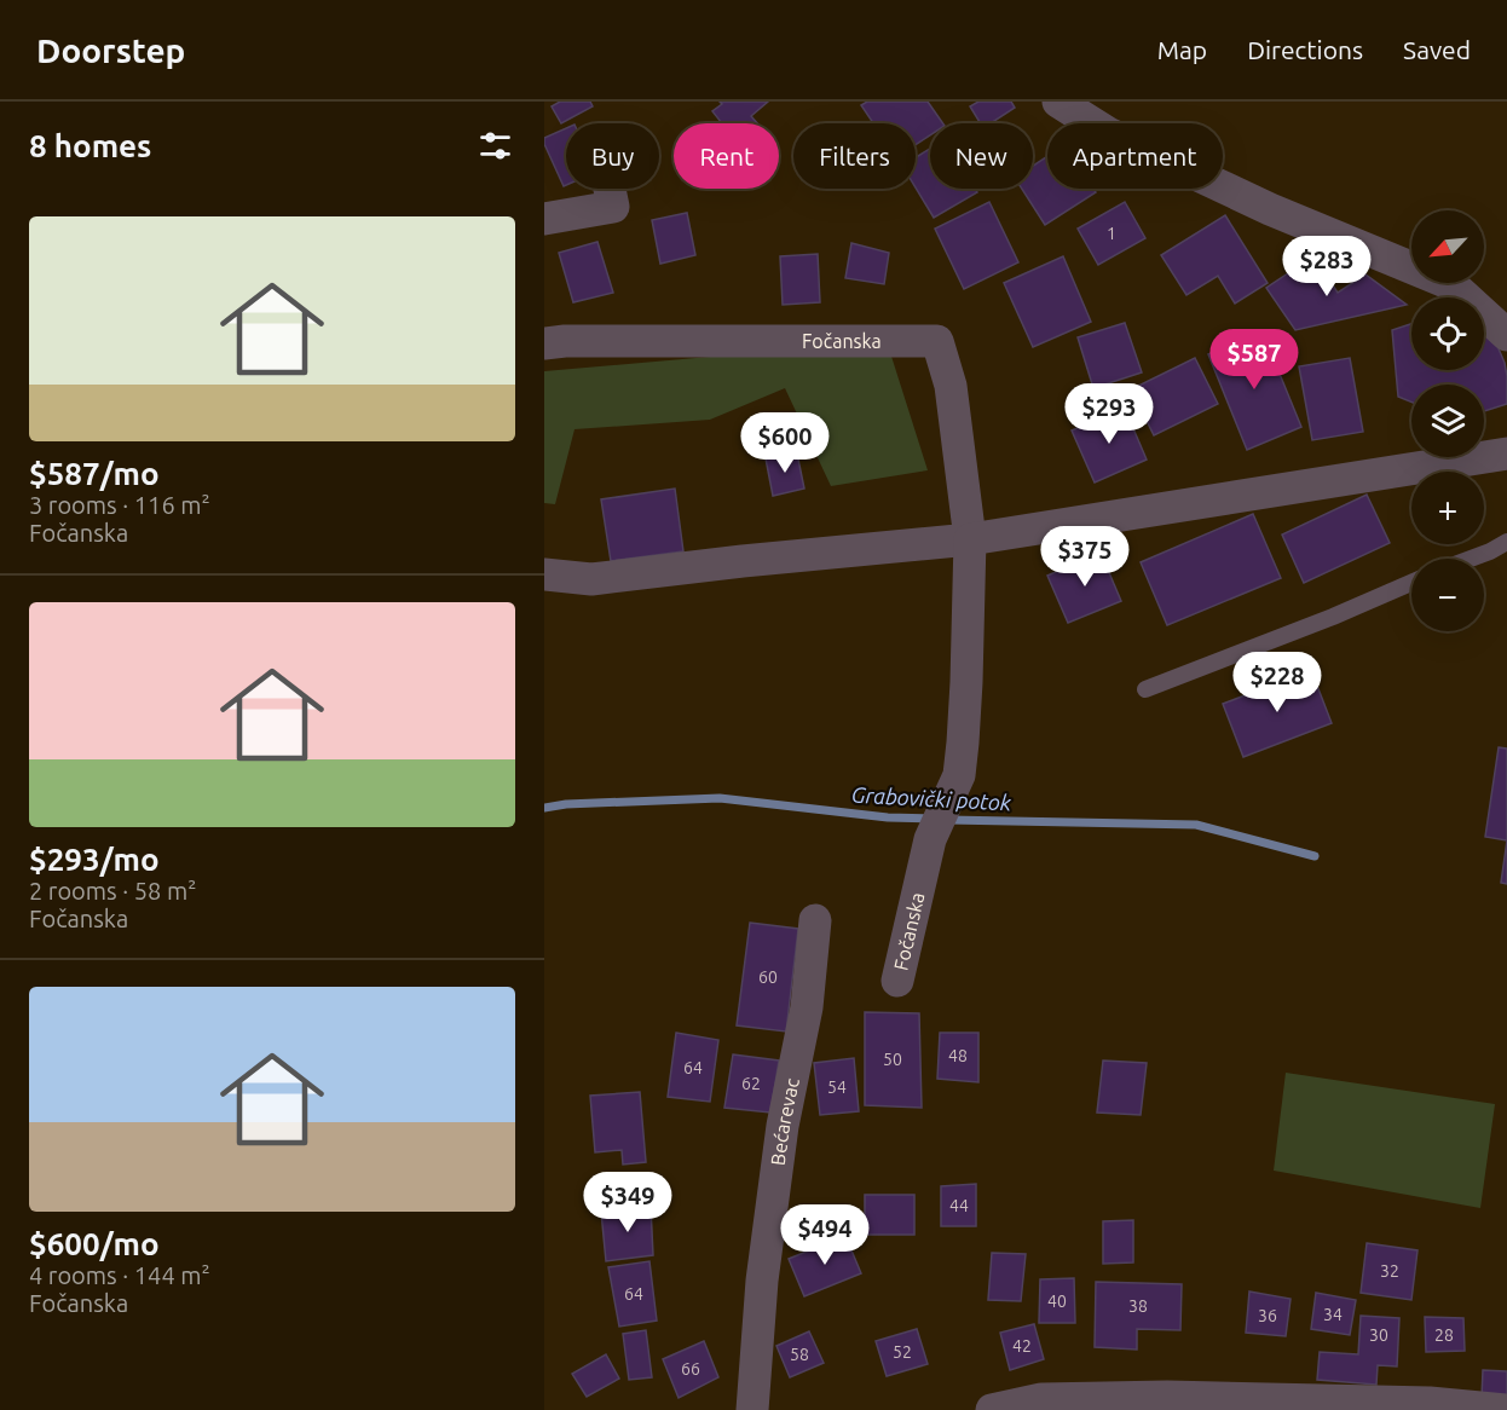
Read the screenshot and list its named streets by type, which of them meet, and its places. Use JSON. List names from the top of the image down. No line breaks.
{"streets":{"street":["Fočanska","Bećarevac"]},"water":["Grabovički potok"],"house_numbers":["1","60","48","50","64","62","54","44","32","64","40","38","34","36","30","28","42","52","58","66"],"north":"bottom left","page":{"header":"Doorstep","nav":["Map","Directions","Saved"],"heading":"8 homes","chip":["Buy","Rent","Filters","New","Apartment"],"list":[{"name":"$587/mo","note":"3 rooms · 116 m² · Fočanska"},{"name":"$293/mo","note":"2 rooms · 58 m² · Fočanska"},{"name":"$600/mo","note":"4 rooms · 144 m² · Fočanska"}],"map_buttons":["+","−"],"price":["$283","$587","$293","$600","$375","$228","$349","$494"]}}
